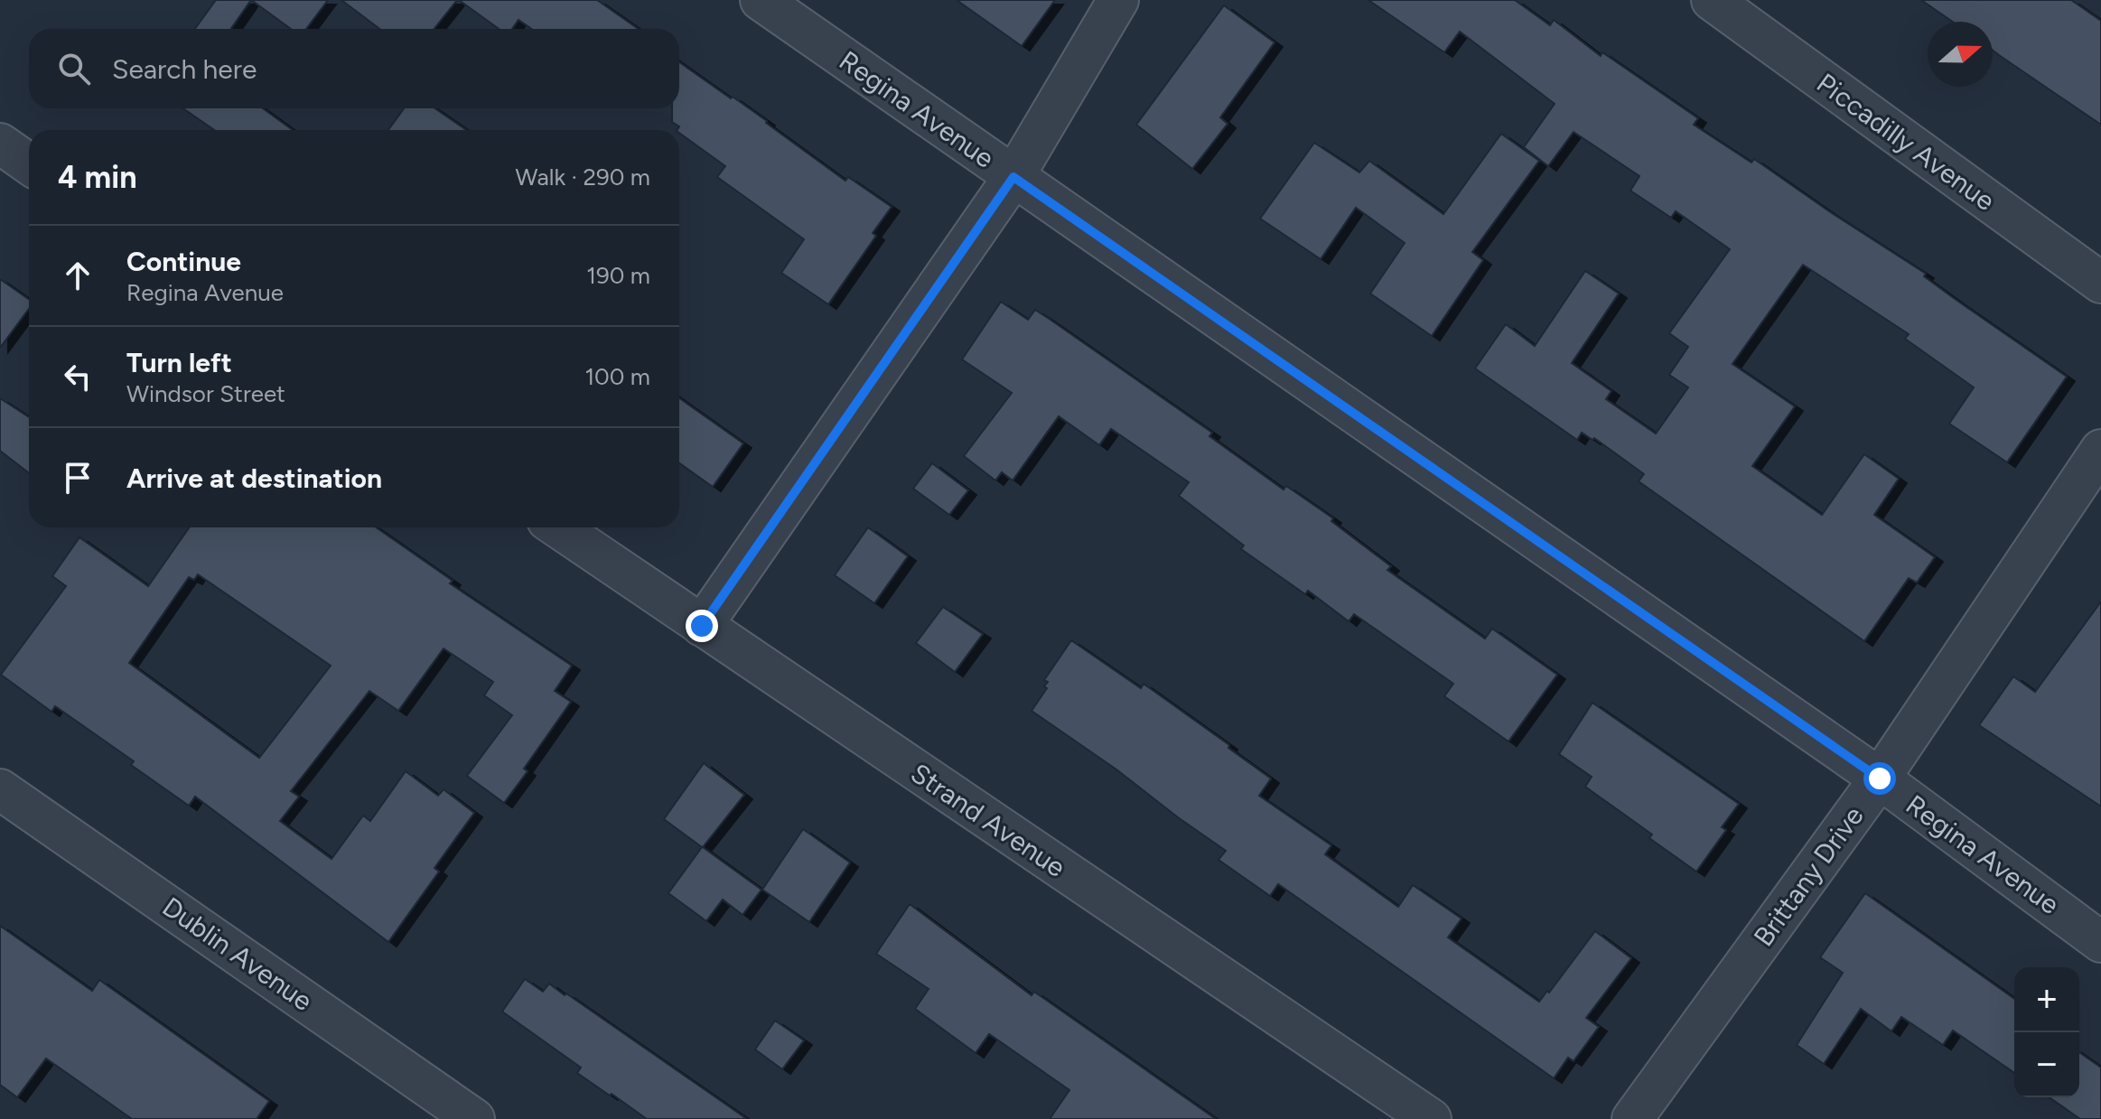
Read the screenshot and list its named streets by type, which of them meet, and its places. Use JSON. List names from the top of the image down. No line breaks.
{"streets":{"street":["Regina Avenue","Piccadilly Avenue","Strand Avenue","Brittany Drive","Dublin Avenue"]},"crossings":[["Regina Avenue","Brittany Drive"]],"north":"right","page":{"search":"Search here","heading":["4 min","Walk · 290 m"],"list":[["Continue","Regina Avenue","190 m"],["Turn left","Windsor Street","100 m"],"Arrive at destination"],"map_buttons":["+","−"]}}
